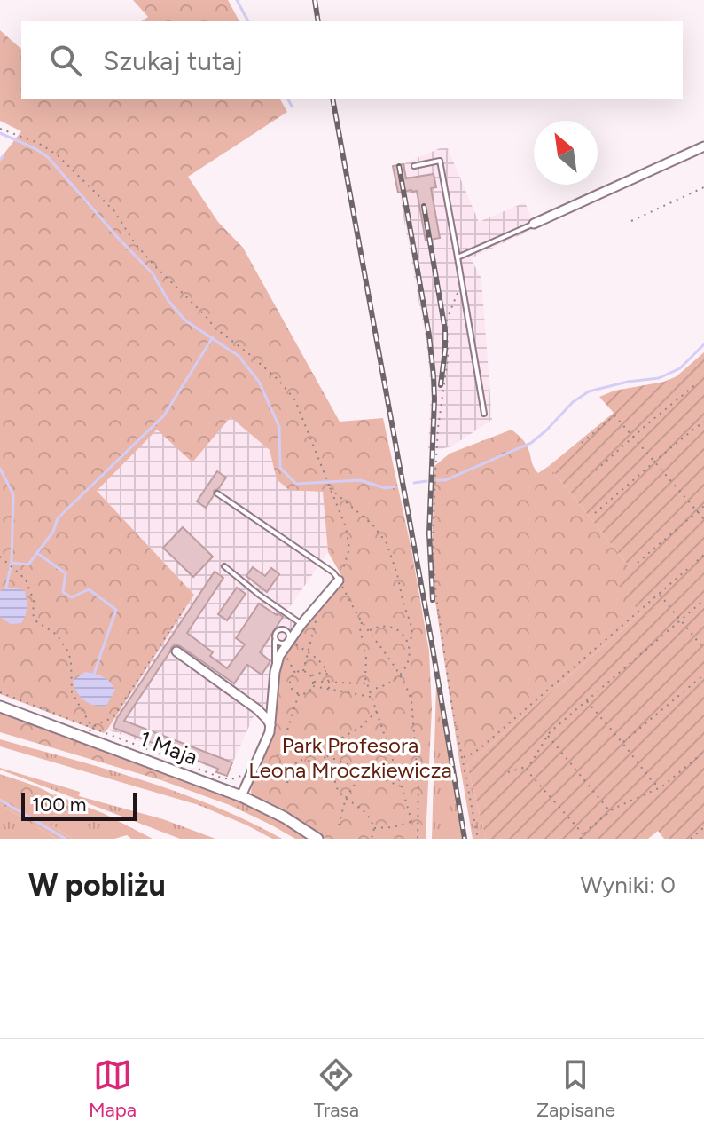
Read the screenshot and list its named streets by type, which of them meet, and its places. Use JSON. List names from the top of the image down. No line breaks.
{"streets":{"street":["1 Maja"]},"parks":["Park Profesora Leona Mroczkiewicza"],"scale_bar":"100 m","north":"top left","page":{"search":"Szukaj tutaj","scale":"100 m","heading":["W pobliżu","Wyniki: 0"],"nav":["Mapa","Trasa","Zapisane"]}}
